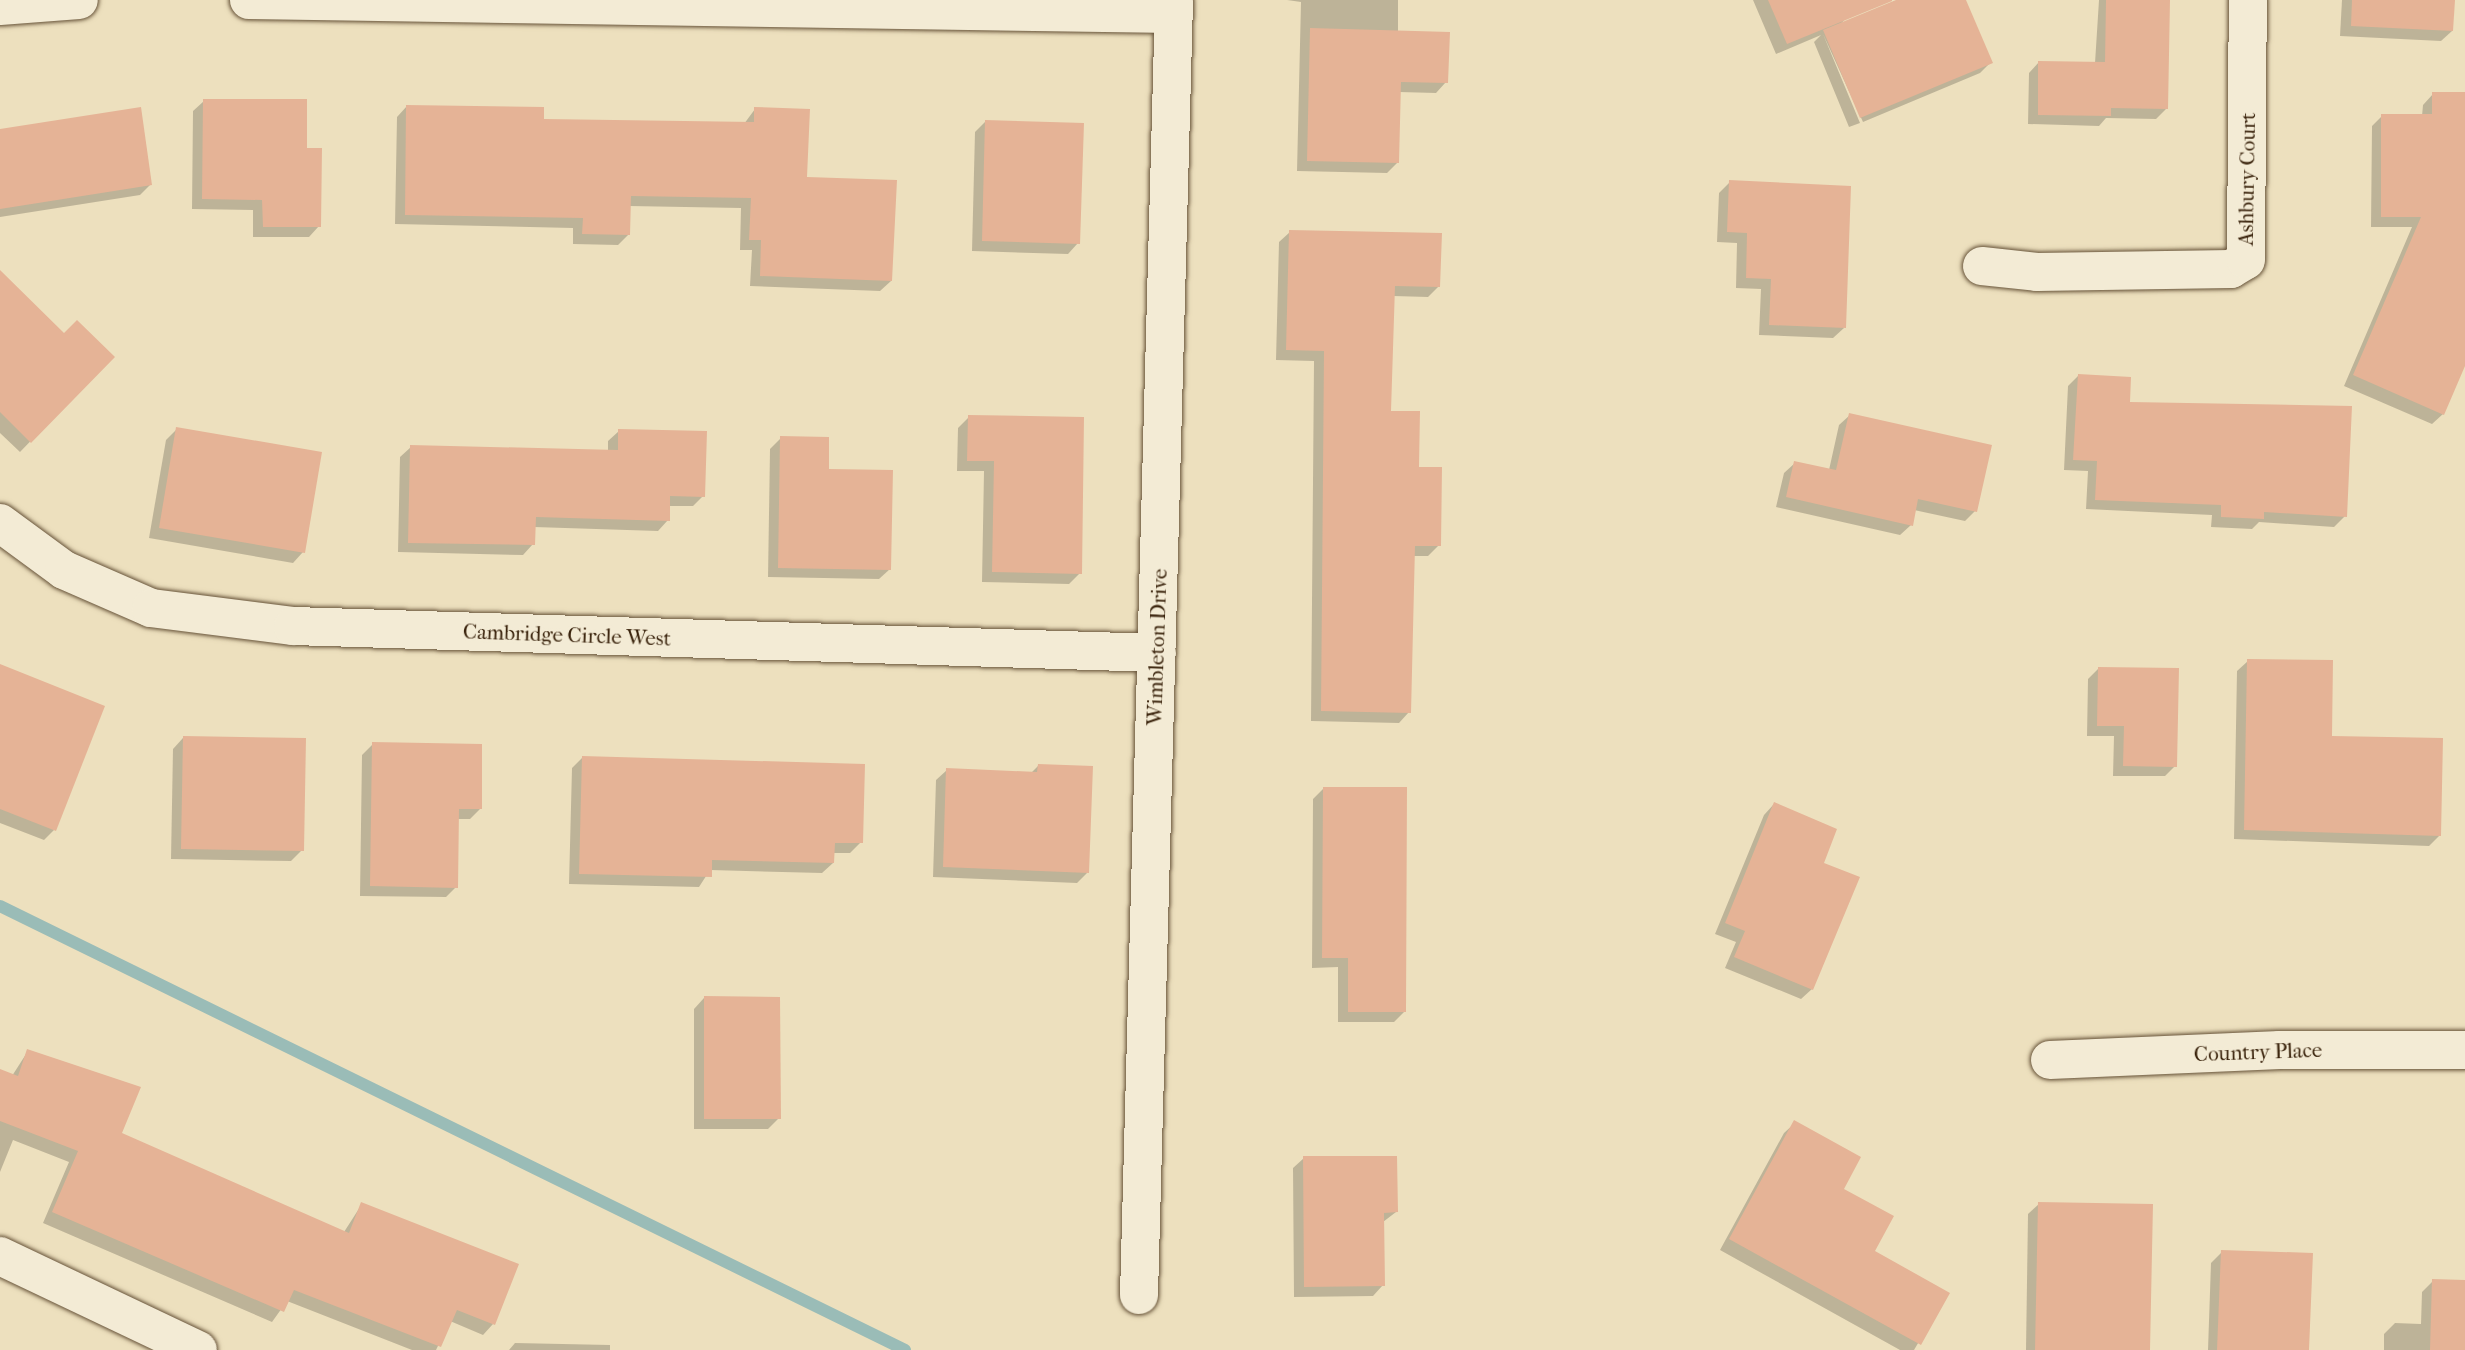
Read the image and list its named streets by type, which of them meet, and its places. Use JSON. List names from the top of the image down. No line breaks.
{"streets":{"street":["Ashbury Court","Cambridge Circle West","Wimbleton Drive","Country Place"]},"crossings":[["Cambridge Circle West","Wimbleton Drive"]]}
